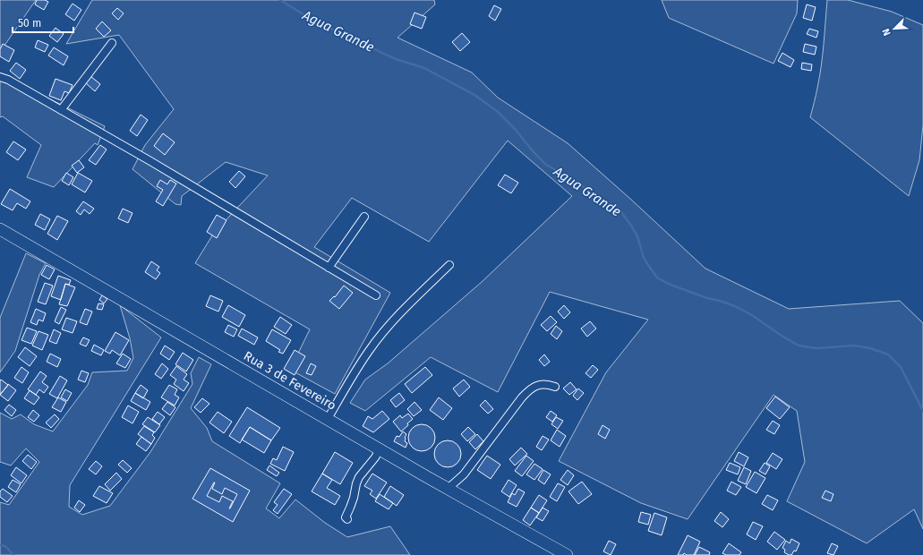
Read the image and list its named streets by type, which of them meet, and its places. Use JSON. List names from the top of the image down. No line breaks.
{"streets":{"main road":["Rua 3 de Fevereiro"]},"water":["Agua Grande"],"scale_bar":"50 m","north":"bottom left"}
